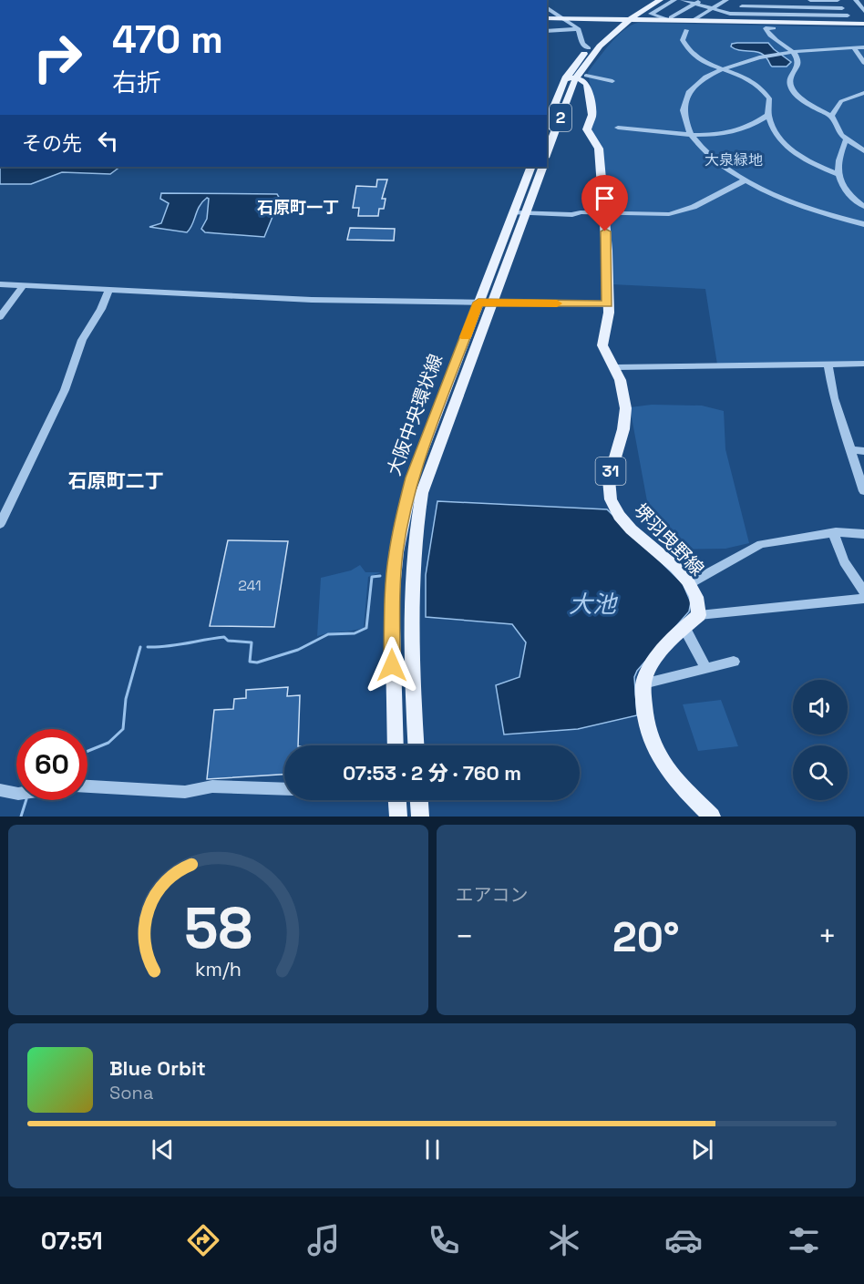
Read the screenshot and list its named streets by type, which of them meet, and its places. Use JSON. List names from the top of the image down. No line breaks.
{"streets":{"main road":["2","大阪中央環状線","31","堺羽曳野線"]},"crossings":[["2","堺羽曳野線"]],"districts":["石原町一丁","石原町二丁"],"water":["大池"],"parks":["大泉緑地"],"house_numbers":["241"],"page":{"turn":["470 m","右折"],"then":"その先","limit":"60","trip":"07:53 · 2 分 · 760 m","tile":"エアコン","heat":["−","20°","+"],"song":["Blue Orbit","Sona"],"tabs":"07:51","gauge":["58","km/h"]}}
